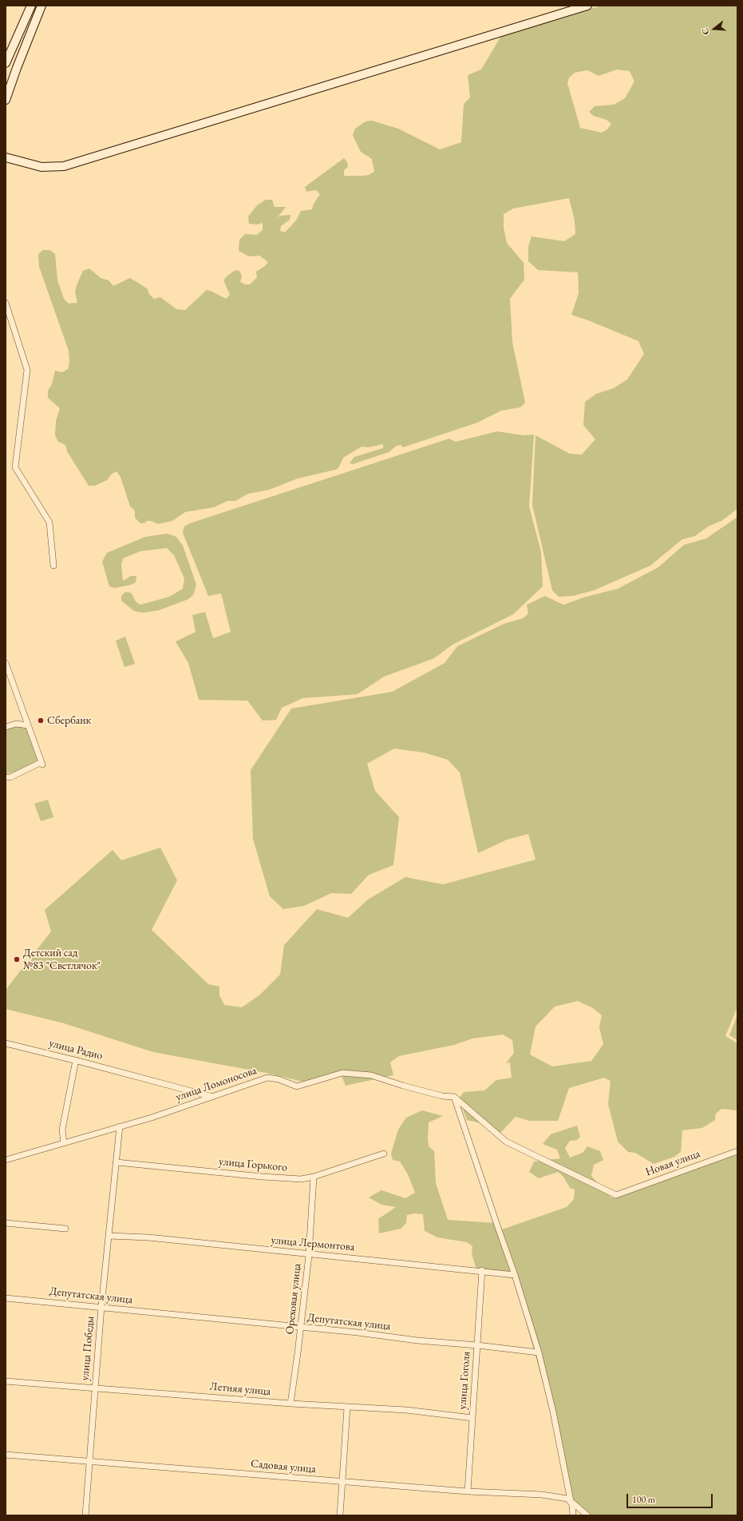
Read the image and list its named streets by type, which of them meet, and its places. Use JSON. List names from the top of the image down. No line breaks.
{"streets":{"street":["улица Радио","улица Ломоносова","Новая улица","улица Горького","улица Лермонтова","Депутатская улица","Ореховая улица","улица Победы","улица Гоголя","Летняя улица","Садовая улица"]},"crossings":[["улица Радио","улица Ломоносова"],["улица Ломоносова","Новая улица"],["улица Ломоносова","улица Победы"],["улица Горького","Ореховая улица"],["улица Горького","улица Победы"],["улица Лермонтова","Ореховая улица"],["улица Лермонтова","улица Победы"],["улица Лермонтова","улица Гоголя"],["Депутатская улица","Ореховая улица"],["Депутатская улица","улица Победы"],["Депутатская улица","улица Гоголя"],["Ореховая улица","Летняя улица"],["улица Победы","Летняя улица"],["улица Победы","Садовая улица"],["улица Гоголя","Летняя улица"],["улица Гоголя","Садовая улица"]],"places":["Сбербанк","Детский сад №83 \"Светлячок\""],"scale_bar":"100 m","north":"left"}
